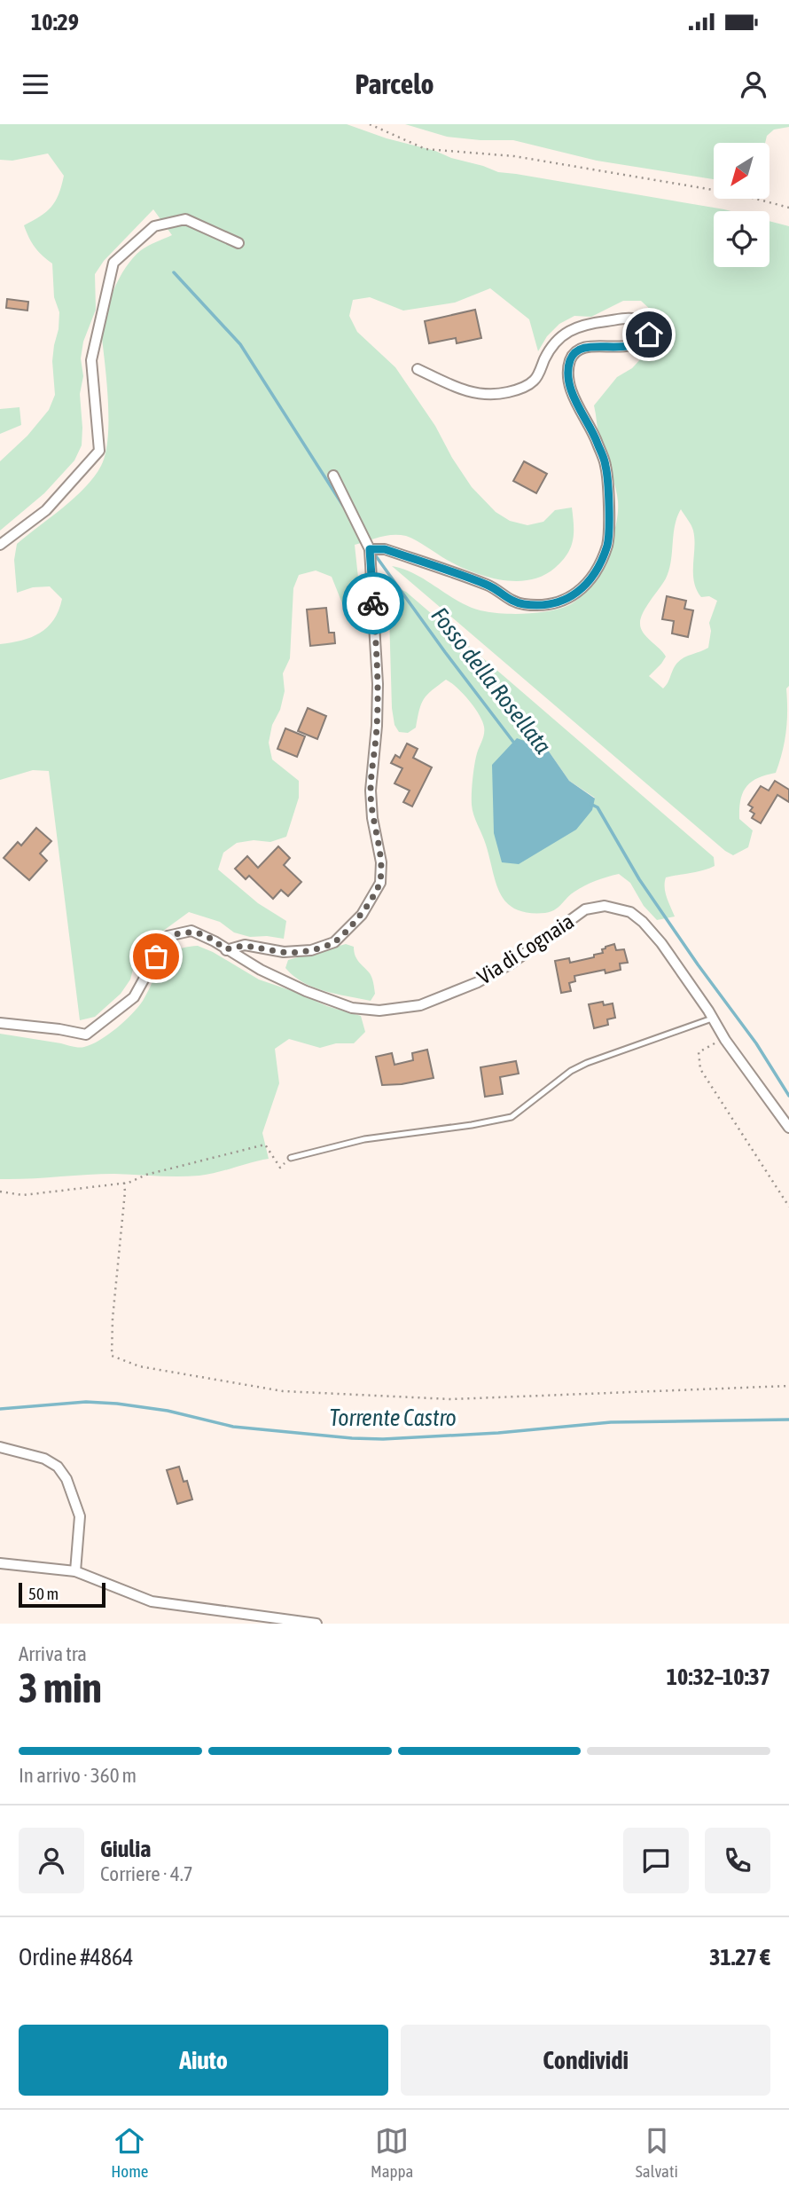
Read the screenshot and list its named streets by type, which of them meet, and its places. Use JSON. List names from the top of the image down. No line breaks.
{"streets":{"street":["Via di Cognaia"]},"water":["Fosso della Rosellata","Torrente Castro"],"scale_bar":"50 m","north":"bottom left","page":{"status":"10:29","header":"Parcelo","scale":"50 m","heading":["3 min","Arriva tra","10:32–10:37"],"panel":["Giulia","Corriere · 4.7","Ordine #4864","31.27 €"],"bar":"In arrivo · 360 m","buttons":["Aiuto","Condividi"],"tabs":["Home","Mappa","Salvati"]}}
